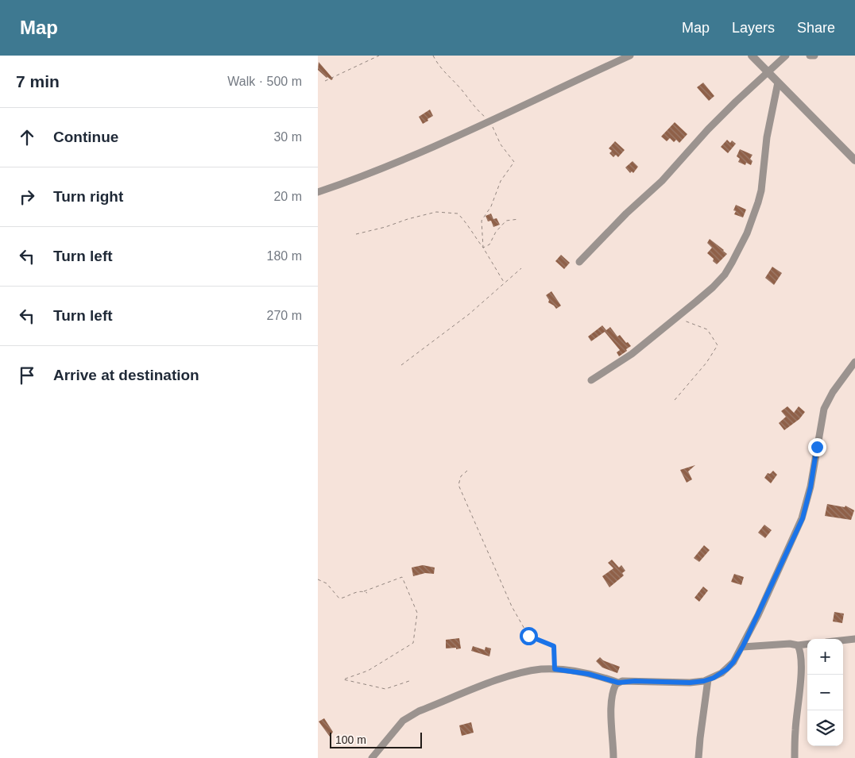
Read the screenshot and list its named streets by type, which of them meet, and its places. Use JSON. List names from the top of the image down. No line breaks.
{"scale_bar":"100 m","page":{"header":"Map","nav":["Map","Layers","Share"],"heading":["7 min","Walk · 500 m"],"list":[["Continue","30 m"],["Turn right","20 m"],["Turn left","180 m"],["Turn left","270 m"],"Arrive at destination"],"map_buttons":["+","−"],"scale":"100 m"}}
